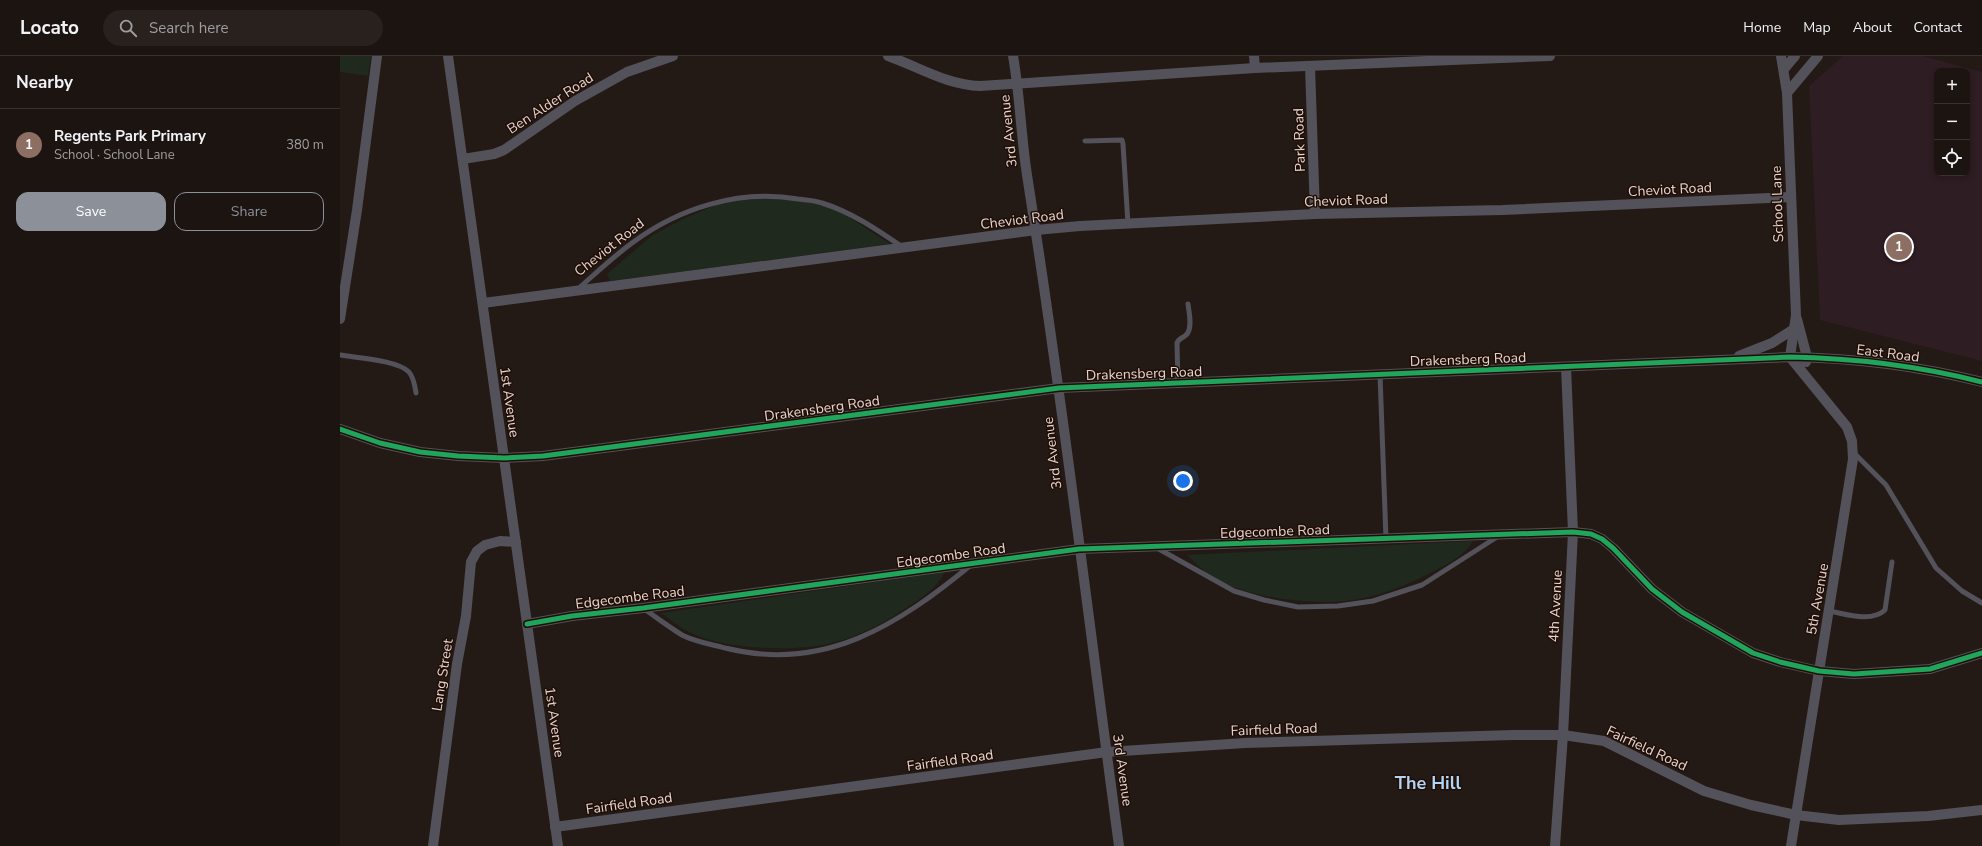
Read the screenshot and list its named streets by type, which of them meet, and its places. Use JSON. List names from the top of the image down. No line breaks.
{"streets":{"street":["Ben Alder Road","3rd Avenue","Park Road","Cheviot Road","School Lane","East Road","Drakensberg Road","1st Avenue","Edgecombe Road","5th Avenue","4th Avenue","Lang Street","Fairfield Road"]},"crossings":[["Ben Alder Road","1st Avenue"],["3rd Avenue","Cheviot Road"],["3rd Avenue","Drakensberg Road"],["3rd Avenue","Edgecombe Road"],["3rd Avenue","Fairfield Road"],["Park Road","Cheviot Road"],["Cheviot Road","School Lane"],["Cheviot Road","1st Avenue"],["School Lane","East Road"],["School Lane","Drakensberg Road"],["School Lane","5th Avenue"],["East Road","Drakensberg Road"],["East Road","5th Avenue"],["Drakensberg Road","1st Avenue"],["Drakensberg Road","5th Avenue"],["Drakensberg Road","4th Avenue"],["1st Avenue","Edgecombe Road"],["1st Avenue","Lang Street"],["1st Avenue","Fairfield Road"],["Edgecombe Road","5th Avenue"],["Edgecombe Road","4th Avenue"],["5th Avenue","Fairfield Road"],["4th Avenue","Fairfield Road"]],"districts":["The Hill"],"page":{"header":"Locato","search":"Search here","nav":["Home","Map","About","Contact"],"heading":"Nearby","map_buttons":["+","−"],"list":[{"mark":"1","name":"Regents Park Primary","note":"School · School Lane","value":"380 m"}],"buttons":["Save","Share"],"pins":"1"}}
